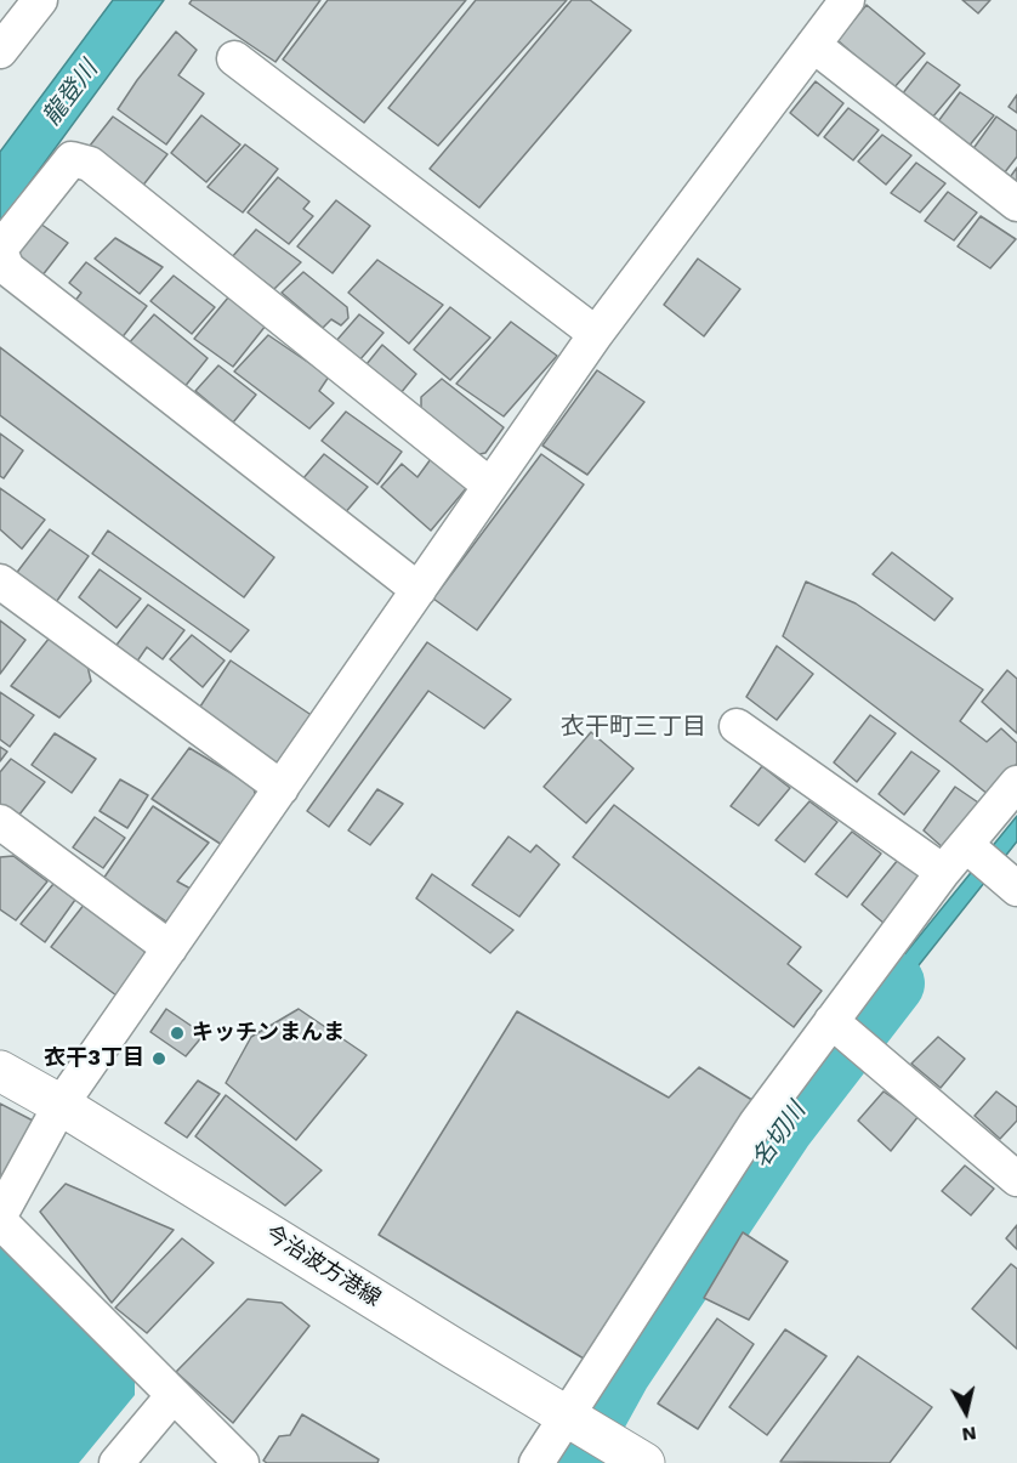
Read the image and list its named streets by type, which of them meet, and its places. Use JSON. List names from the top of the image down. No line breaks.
{"streets":{"main road":["今治波方港線"]},"districts":["衣干町三丁目"],"water":["龍登川","名切川"],"places":["キッチンまんま","衣干3丁目"],"north":"bottom"}
